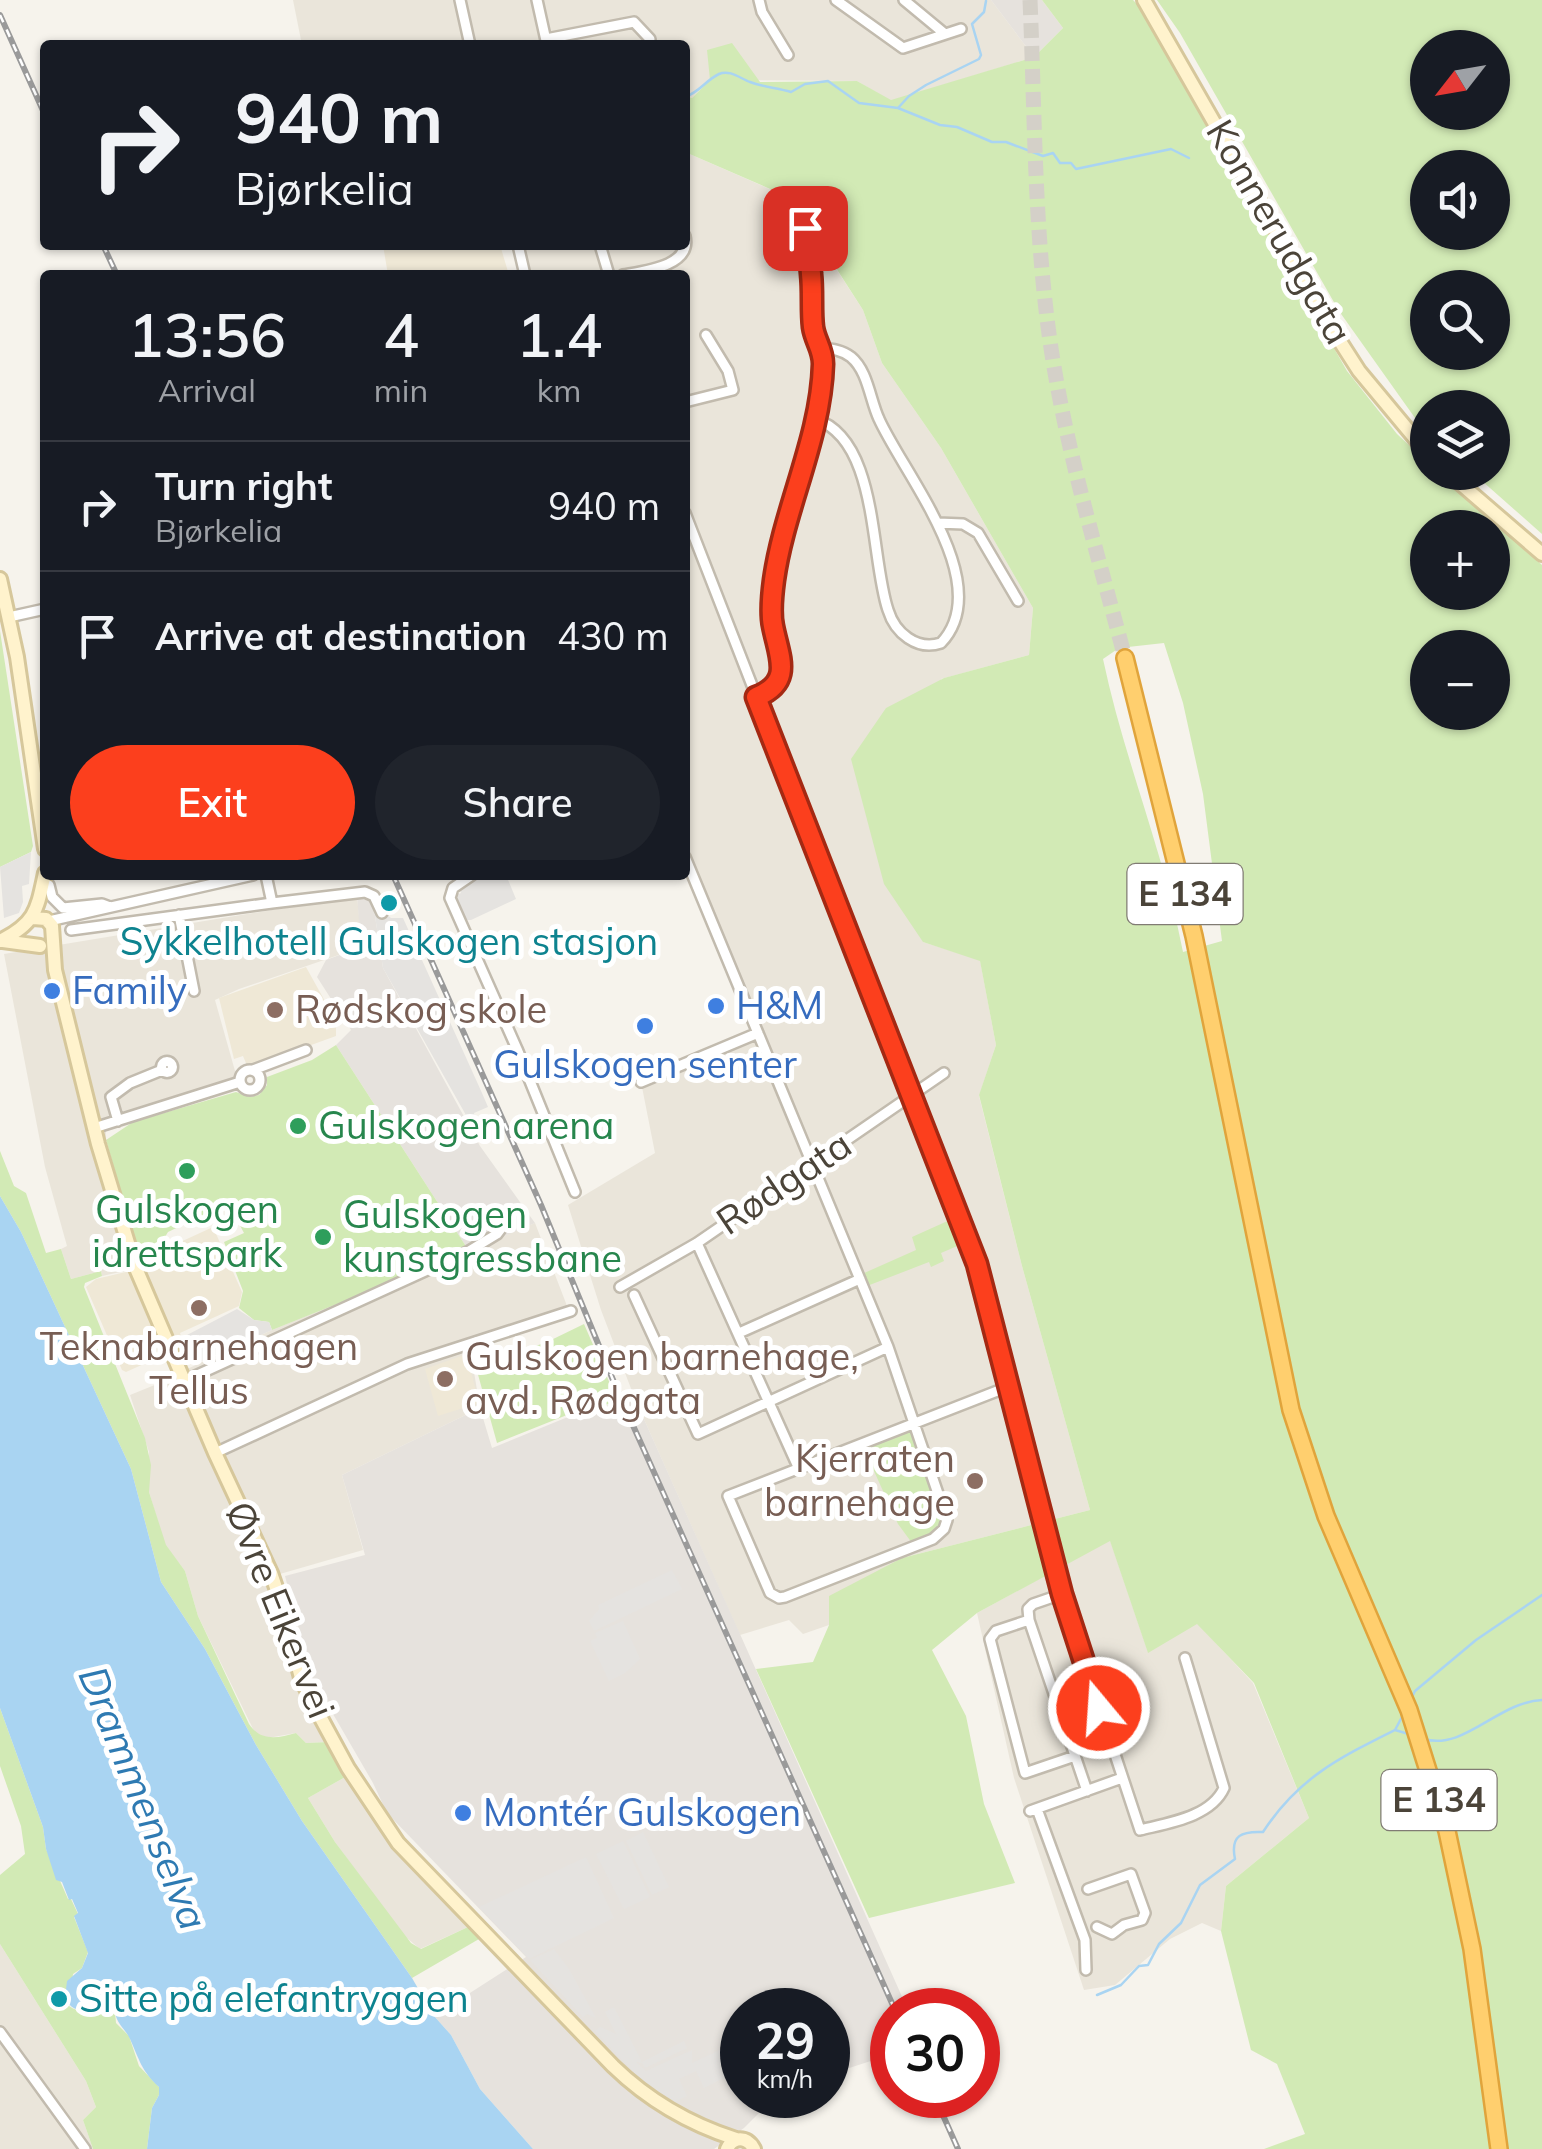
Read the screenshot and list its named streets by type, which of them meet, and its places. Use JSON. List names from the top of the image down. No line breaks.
{"streets":{"highway":["E 134"],"main road":["Konnerudgata","Øvre Eikervei"],"street":["Rødgata"]},"water":["Drammenselva"],"places":["Sykkelhotell Gulskogen stasjon","Family","H&M","Rødskog skole","Gulskogen senter","Gulskogen arena","Gulskogen idrettspark","Gulskogen kunstgressbane","Teknabarnehagen Tellus","Gulskogen barnehage, avd. Rødgata","Kjerraten barnehage","Montér Gulskogen","Sitte på elefantryggen"],"north":"bottom left","page":{"map_buttons":["+","−"],"turn":["940 m","Bjørkelia"],"eta":["13:56","Arrival","4","min","1.4","km"],"list":[{"name":"Turn right","note":"Bjørkelia","value":"940 m"},{"name":"Arrive at destination","value":"430 m"}],"buttons":["Exit","Share"],"speed":"29 km/h","limit":"30"}}
